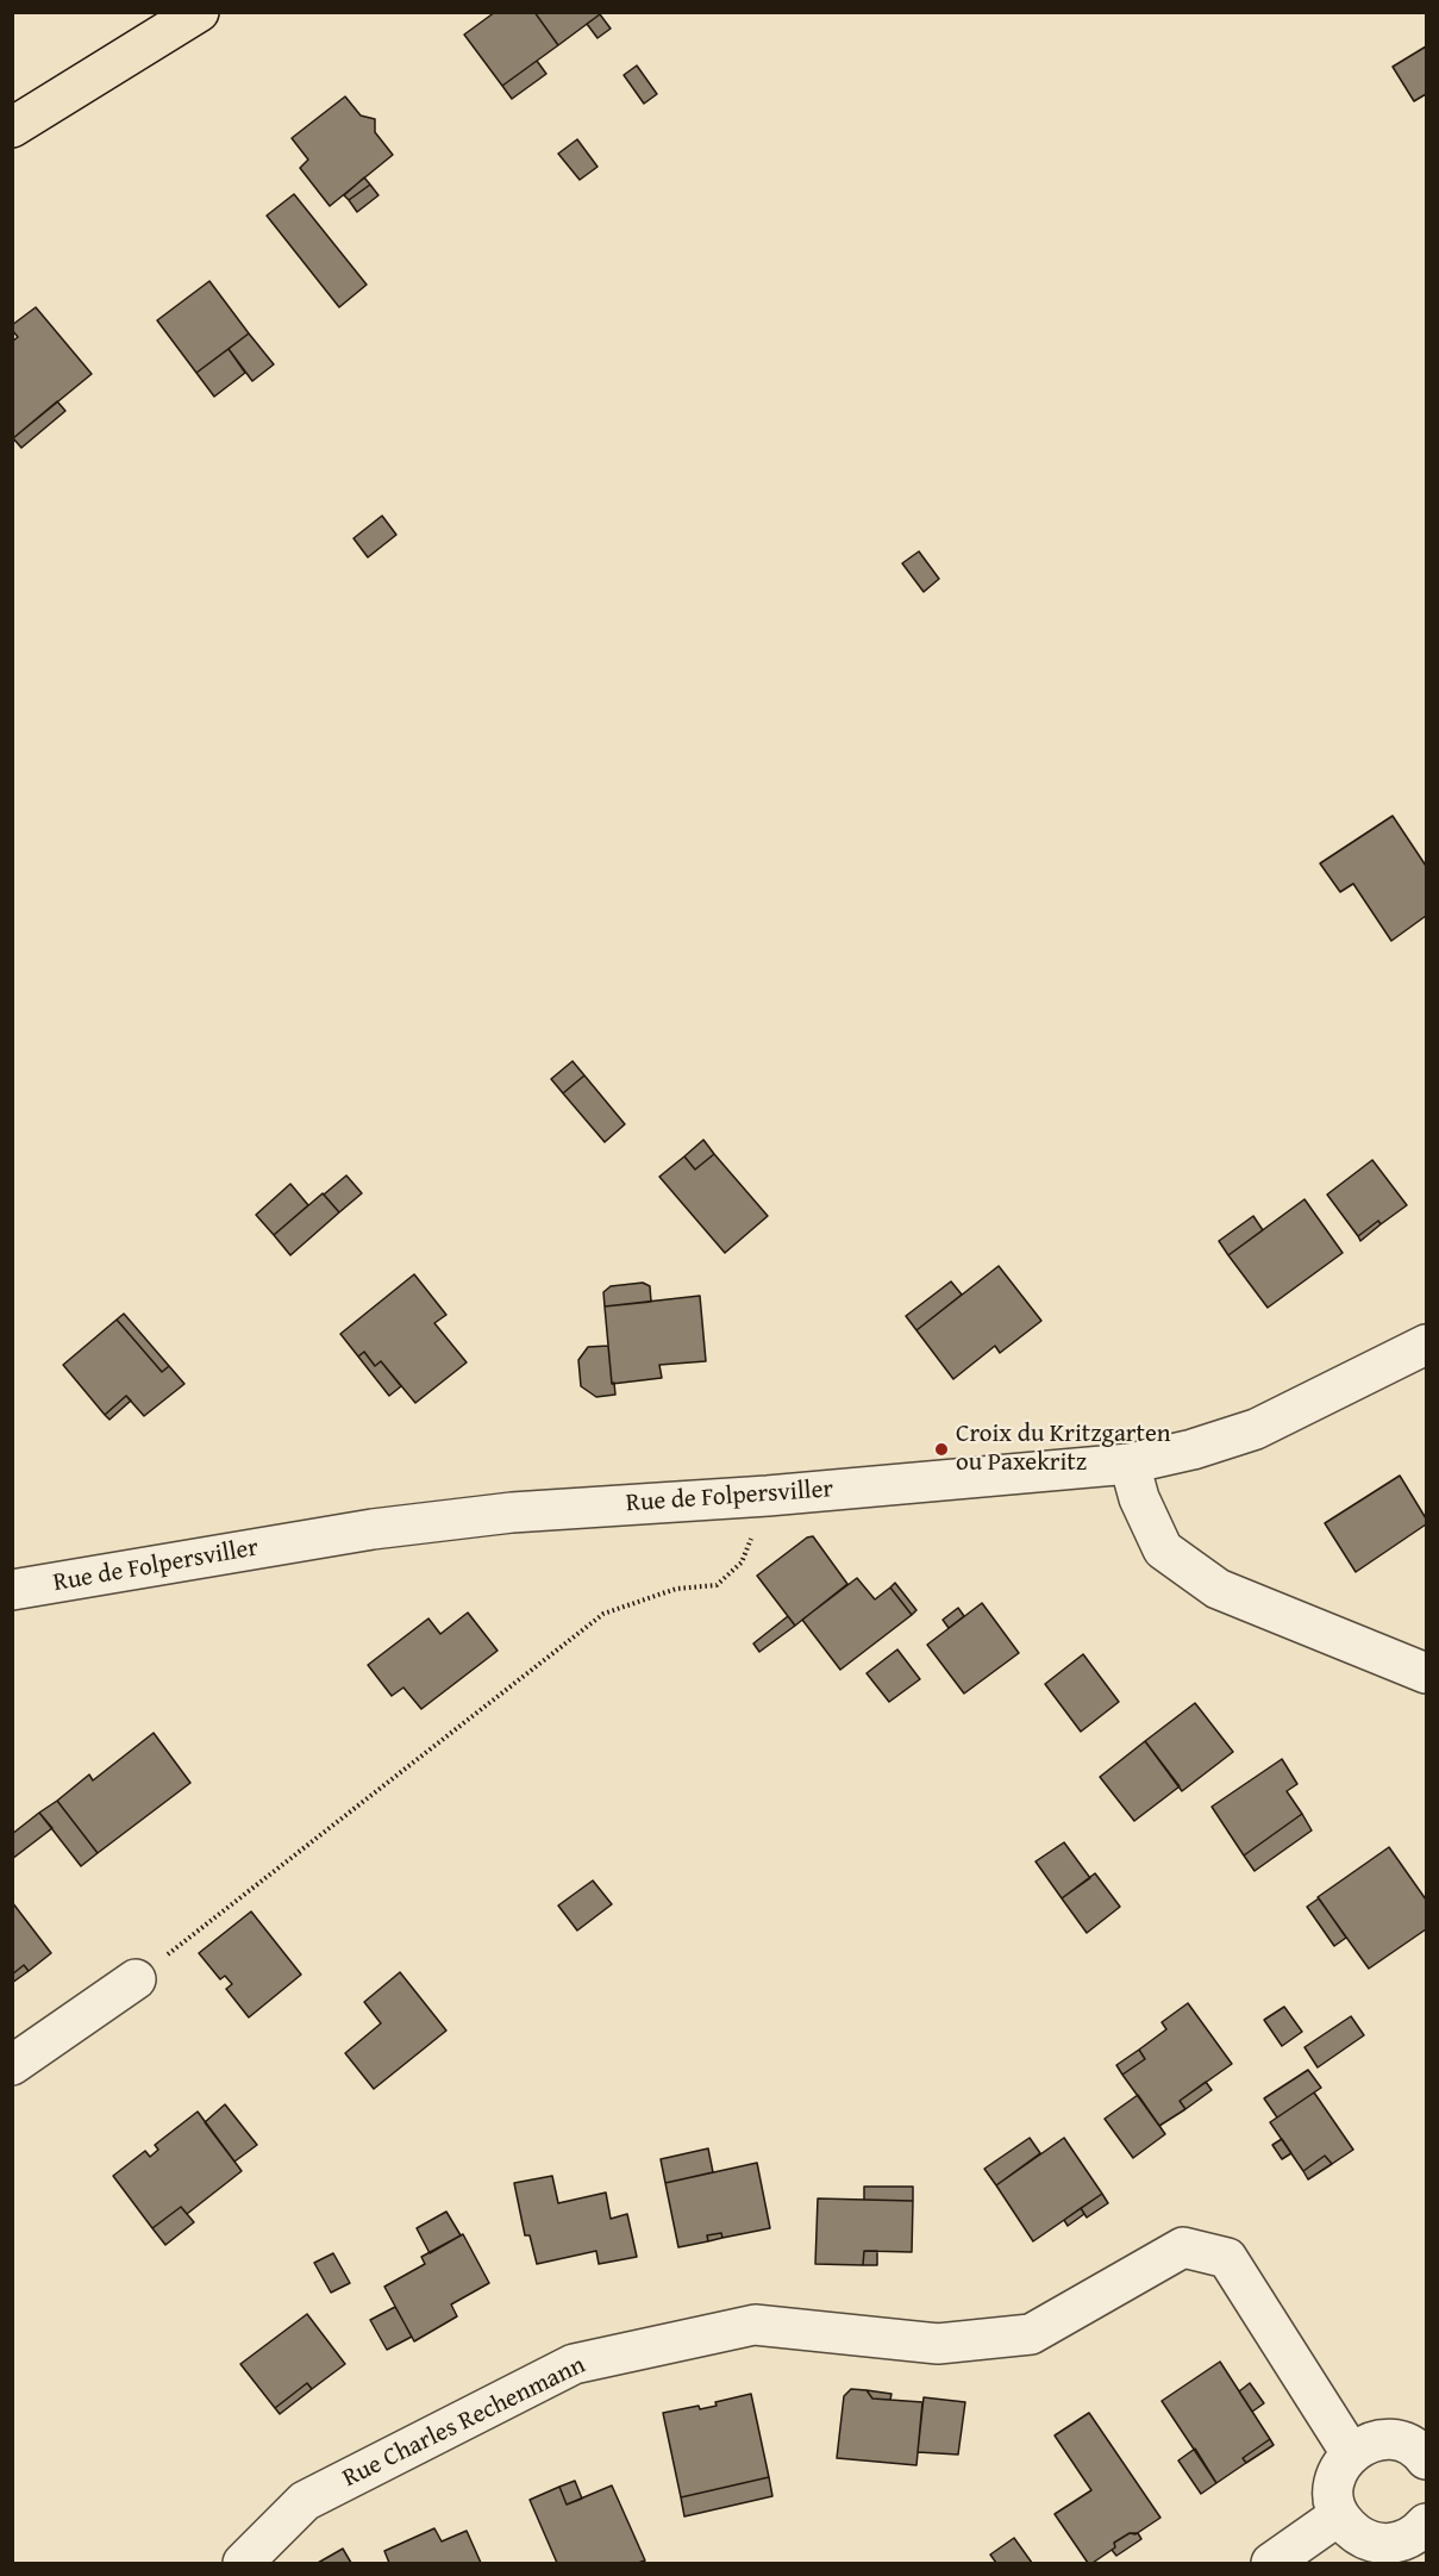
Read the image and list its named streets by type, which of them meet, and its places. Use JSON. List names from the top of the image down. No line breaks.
{"streets":{"street":["Rue de Folpersviller","Rue Charles Rechenmann"]},"places":["Croix du Kritzgarten ou Paxekritz"]}
